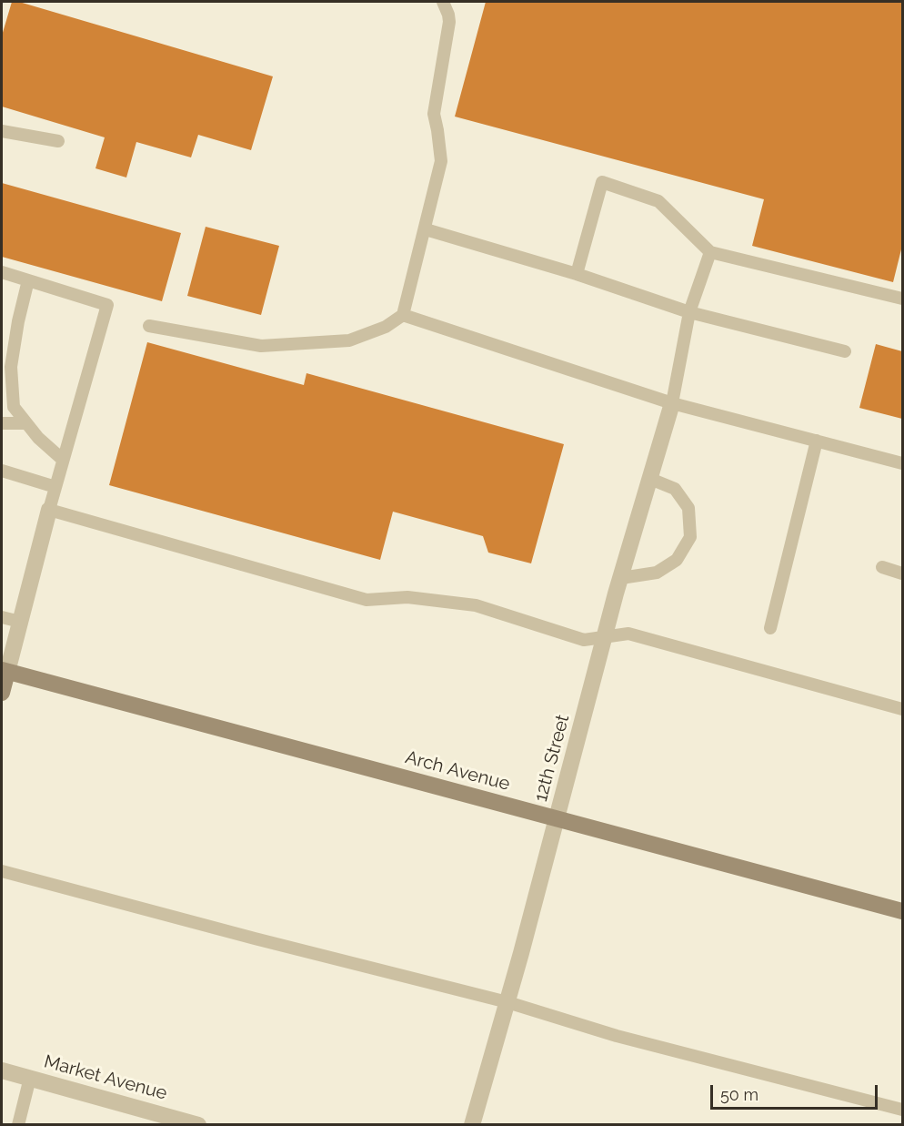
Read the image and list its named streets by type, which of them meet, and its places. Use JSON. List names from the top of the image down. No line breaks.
{"streets":{"street":["12th Street","Arch Avenue","Market Avenue"]},"crossings":[["12th Street","Arch Avenue"]],"scale_bar":"50 m"}
